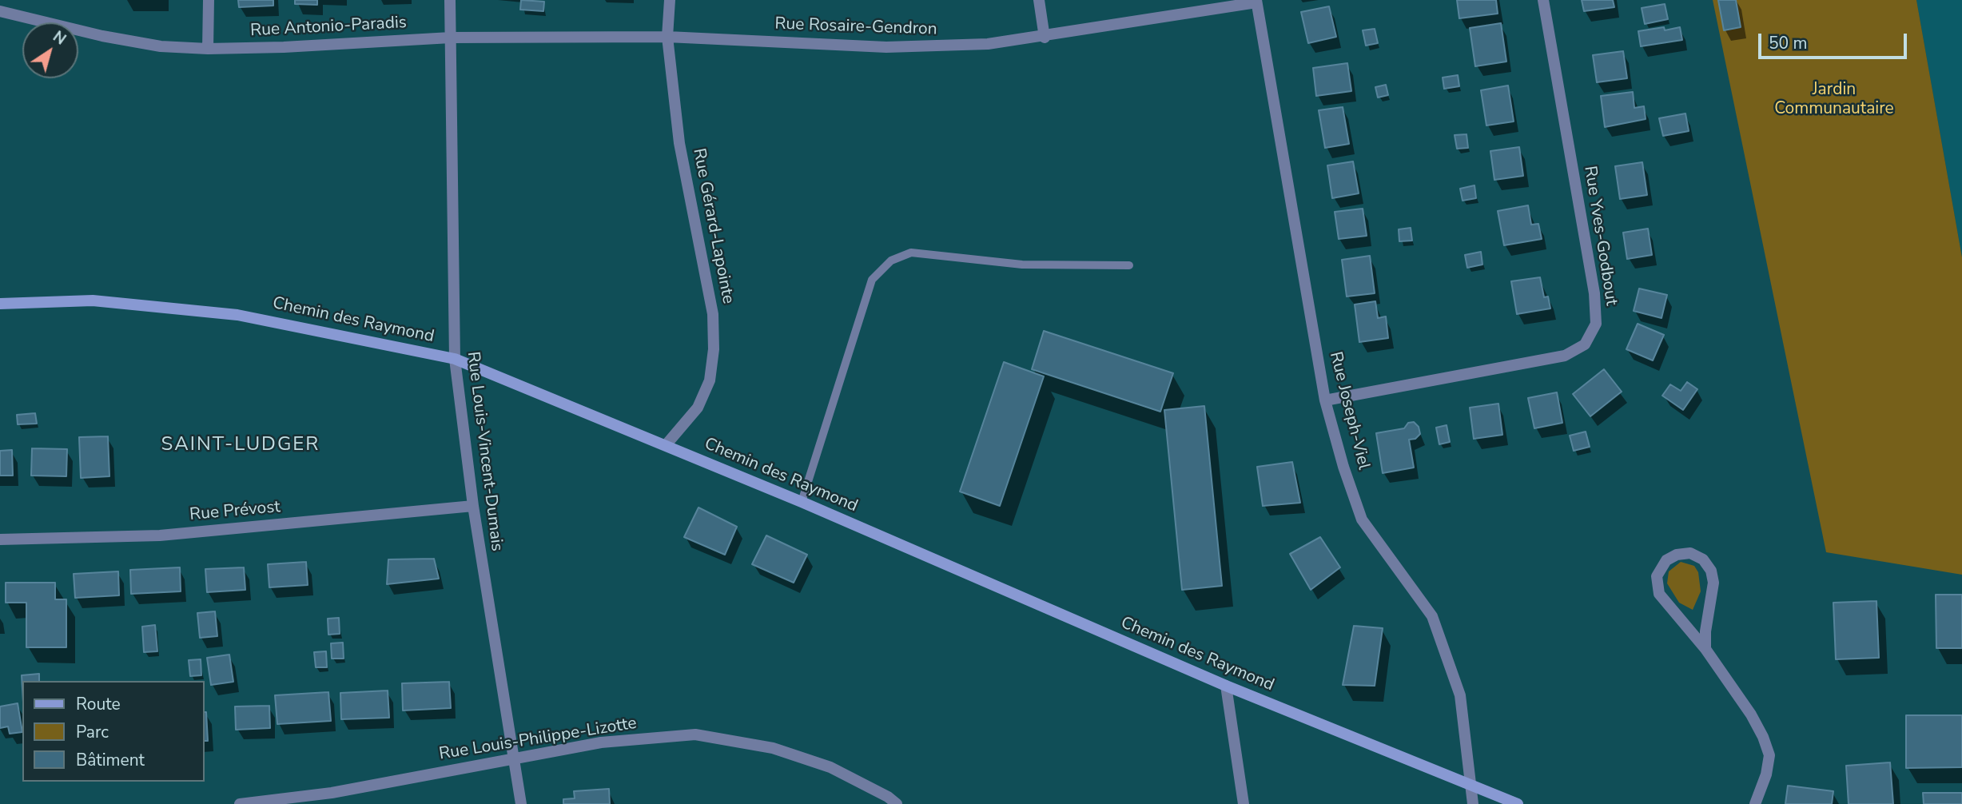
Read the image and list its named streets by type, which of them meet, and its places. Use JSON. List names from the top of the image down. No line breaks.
{"streets":{"street":["Rue Antonio-Paradis","Rue Rosaire-Gendron","Rue Gérard-Lapointe","Rue Yves-Godbout","Chemin des Raymond","Rue Joseph-Viel","Rue Louis-Vincent-Dumais","Rue Prévost","Rue Louis-Philippe-Lizotte"]},"crossings":[["Rue Antonio-Paradis","Rue Rosaire-Gendron"],["Rue Antonio-Paradis","Rue Louis-Vincent-Dumais"],["Rue Rosaire-Gendron","Rue Gérard-Lapointe"],["Rue Rosaire-Gendron","Rue Joseph-Viel"],["Rue Rosaire-Gendron","Rue Louis-Vincent-Dumais"],["Rue Gérard-Lapointe","Chemin des Raymond"],["Rue Yves-Godbout","Rue Joseph-Viel"],["Chemin des Raymond","Rue Joseph-Viel"],["Chemin des Raymond","Rue Louis-Vincent-Dumais"],["Rue Louis-Vincent-Dumais","Rue Prévost"],["Rue Louis-Vincent-Dumais","Rue Louis-Philippe-Lizotte"]],"districts":["SAINT-LUDGER"],"parks":["Jardin Communautaire"],"legend":["Route","Parc","Bâtiment"],"scale_bar":"50 m","north":"top right"}
